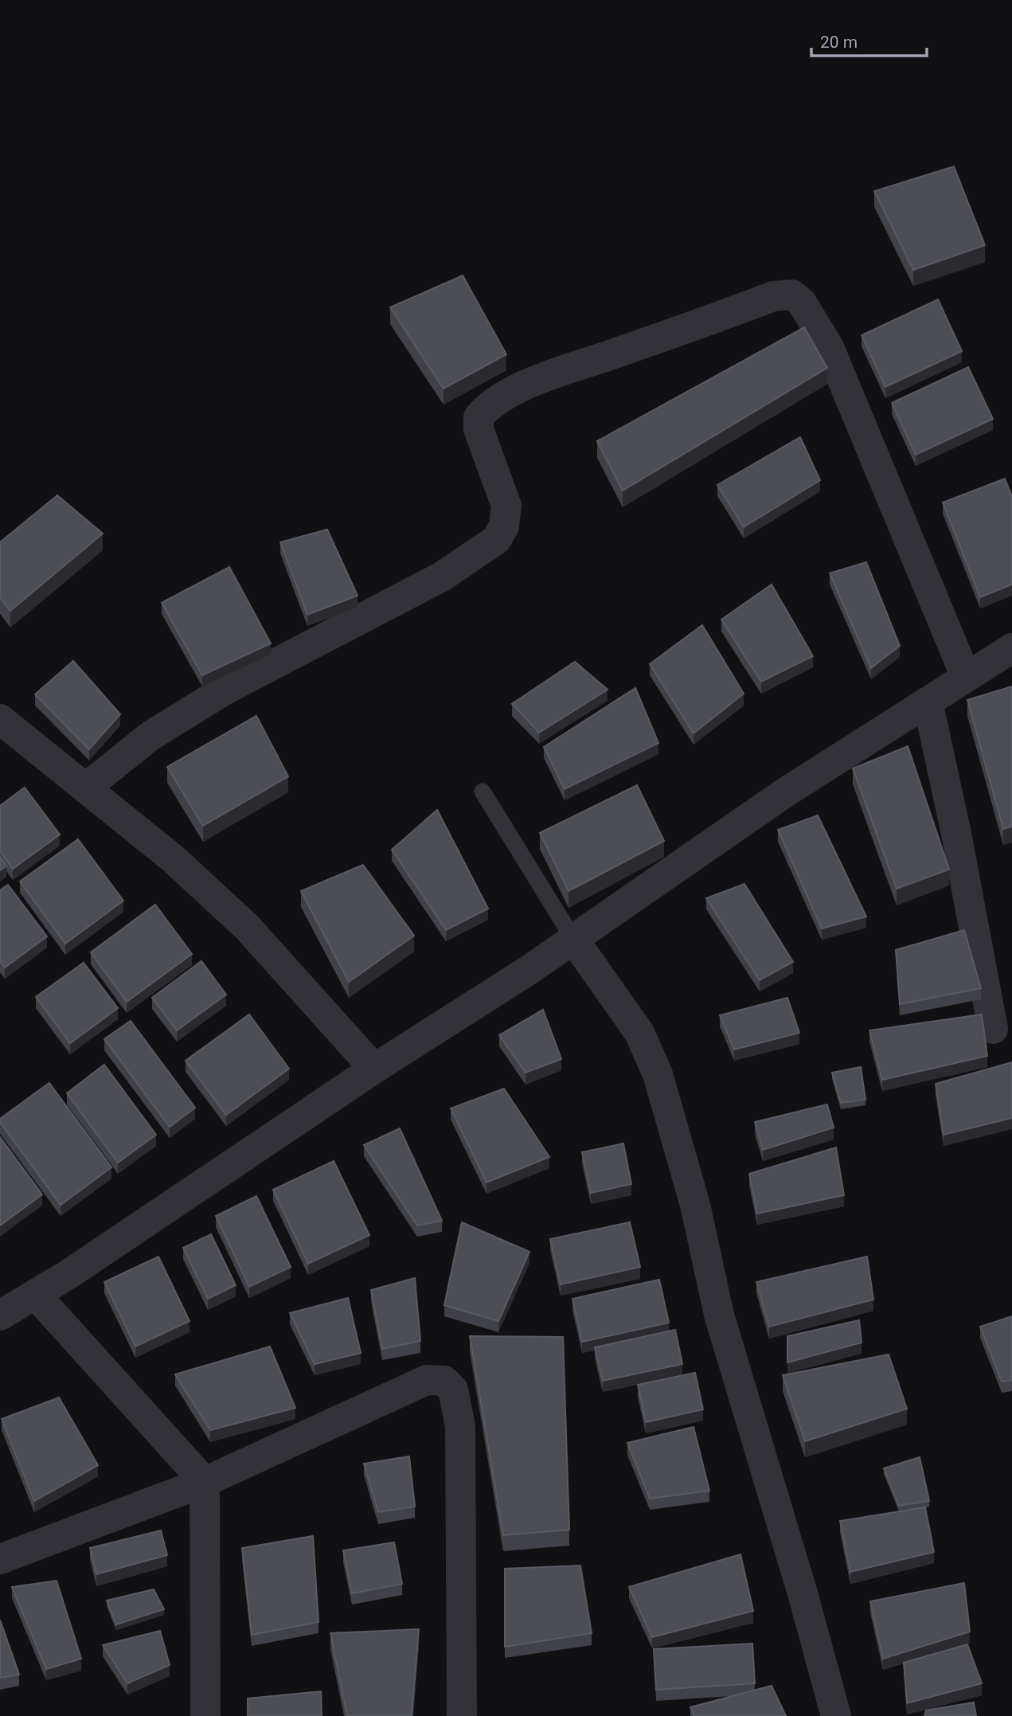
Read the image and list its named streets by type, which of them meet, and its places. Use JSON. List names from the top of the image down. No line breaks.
{"scale_bar":"20 m"}
